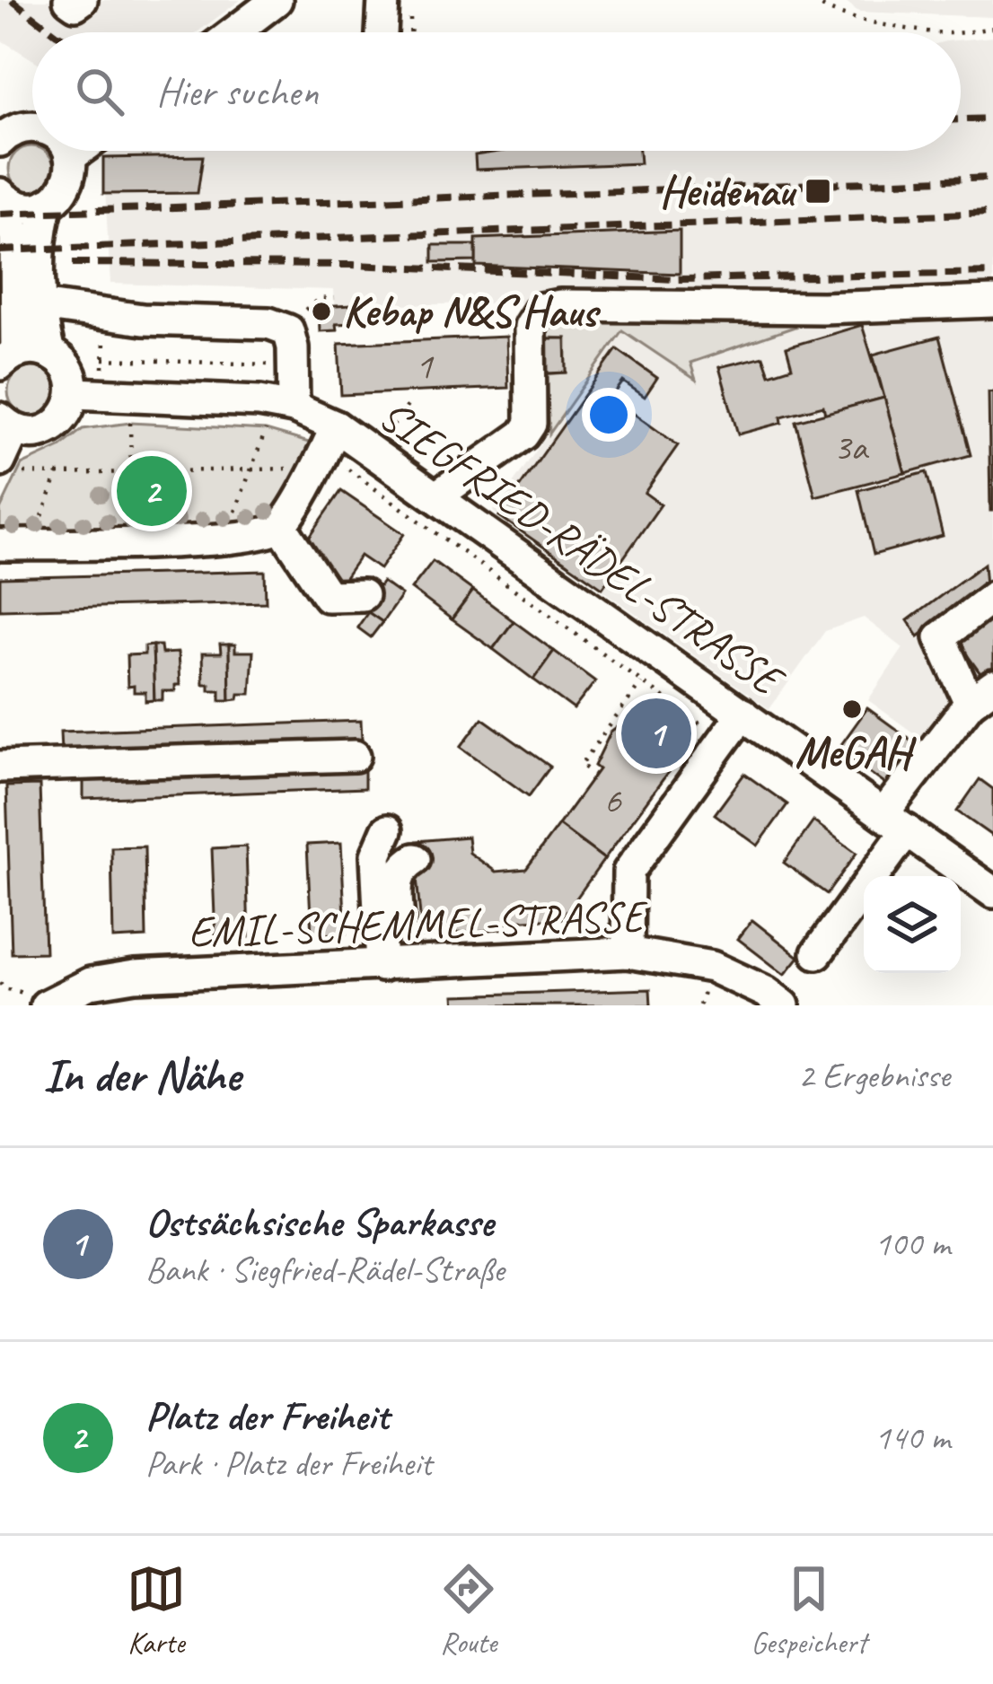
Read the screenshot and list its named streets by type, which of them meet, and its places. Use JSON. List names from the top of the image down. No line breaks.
{"streets":{"street":["SIEGFRIED-RÄDEL-STRASSE","EMIL-SCHEMMEL-STRASSE"]},"places":{"transit":["Heidenau"],"other":["Kebap N&S Haus","MeGAH"]},"house_numbers":["1","3a","6"],"page":{"search":"Hier suchen","pins":["2","1"],"heading":["In der Nähe","2 Ergebnisse"],"list":[{"mark":"1","name":"Ostsächsische Sparkasse","note":"Bank · Siegfried-Rädel-Straße","value":"100 m"},{"mark":"2","name":"Platz der Freiheit","note":"Park · Platz der Freiheit","value":"140 m"}],"nav":["Karte","Route","Gespeichert"]}}
